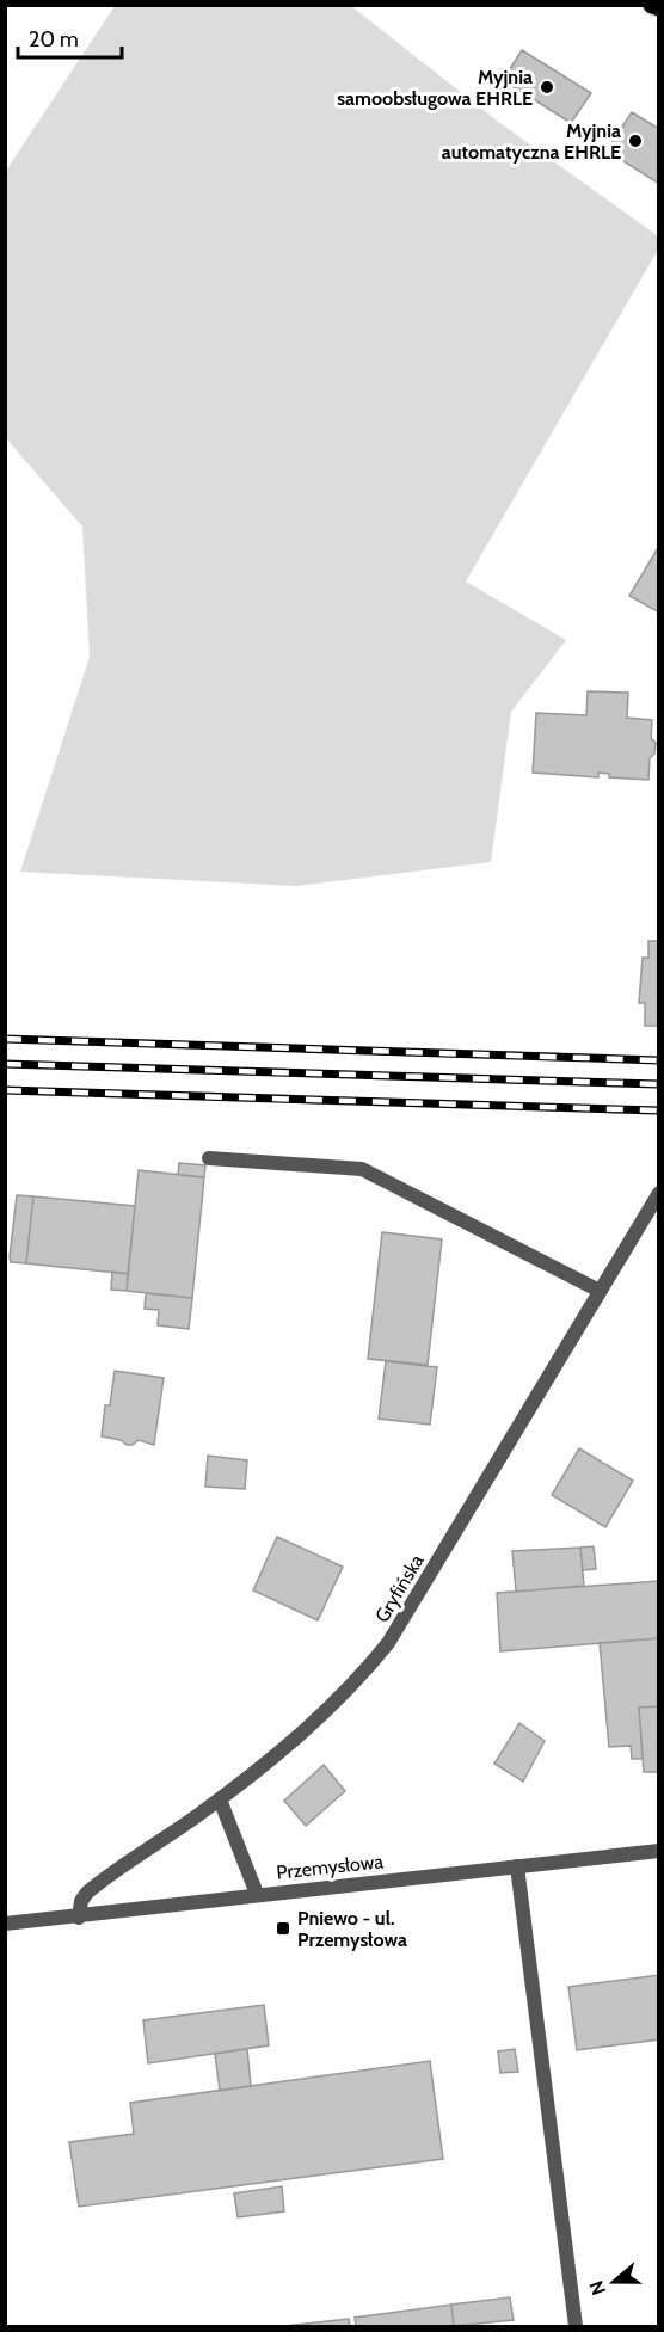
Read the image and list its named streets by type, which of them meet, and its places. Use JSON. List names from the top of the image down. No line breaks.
{"streets":{"street":["Gryfińska","Przemysłowa"]},"crossings":[["Gryfińska","Przemysłowa"]],"places":{"other":["Myjnia samoobsługowa EHRLE","Myjnia automatyczna EHRLE"],"transit":["Pniewo - ul. Przemysłowa"]},"scale_bar":"20 m","north":"left"}
